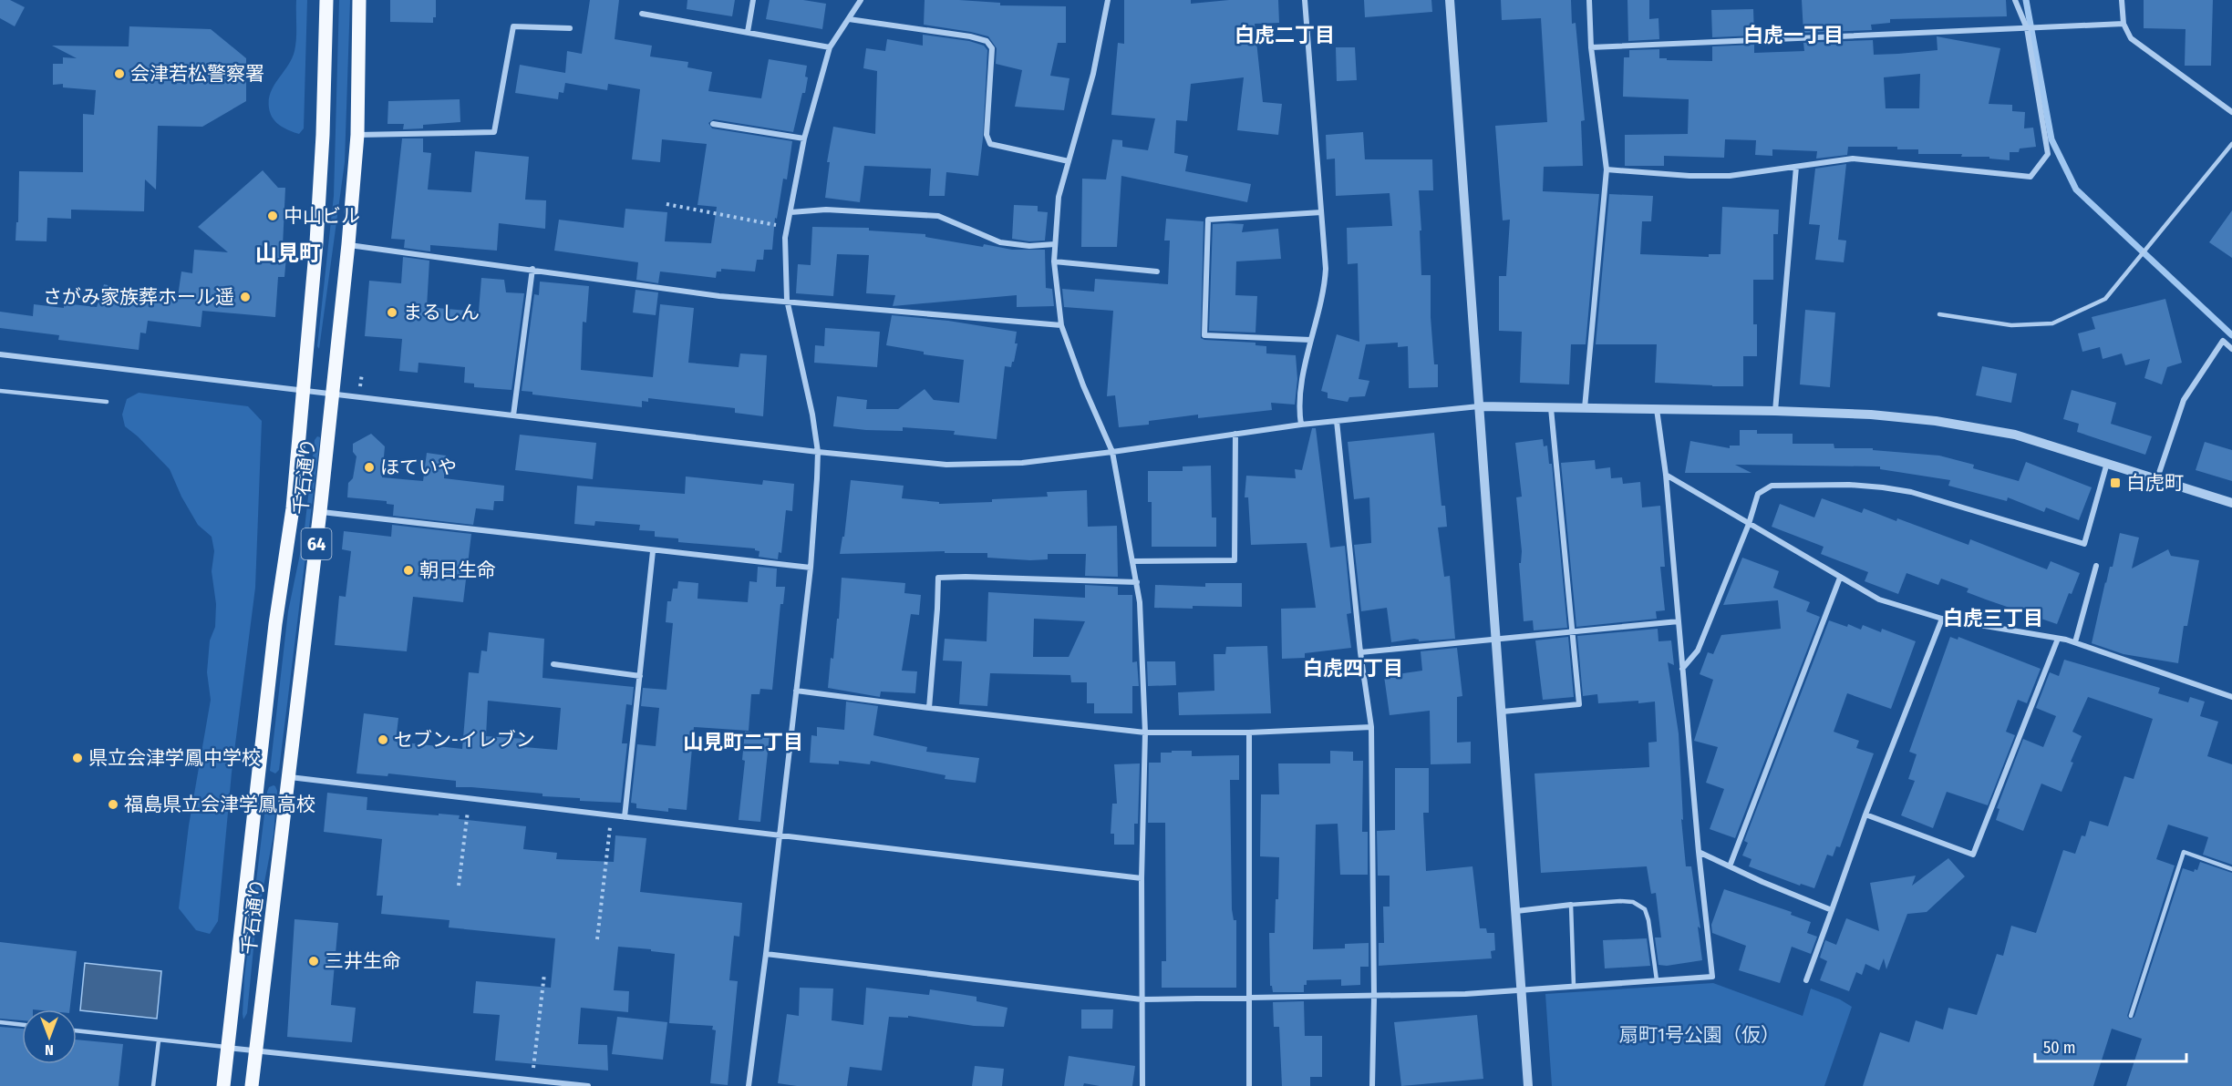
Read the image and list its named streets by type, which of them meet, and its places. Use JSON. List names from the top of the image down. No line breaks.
{"streets":{"main road":["千石通り","64"]},"districts":["白虎二丁目","白虎一丁目","山見町","白虎三丁目","白虎四丁目","山見町二丁目"],"parks":["扇町1号公園（仮）"],"places":{"other":["会津若松警察署","中山ビル","さがみ家族葬ホール遥","まるしん","ほていや","朝日生命","セブン-イレブン","県立会津学鳳中学校","福島県立会津学鳳高校","三井生命"],"transit":["白虎町"]},"scale_bar":"50 m","north":"bottom"}
